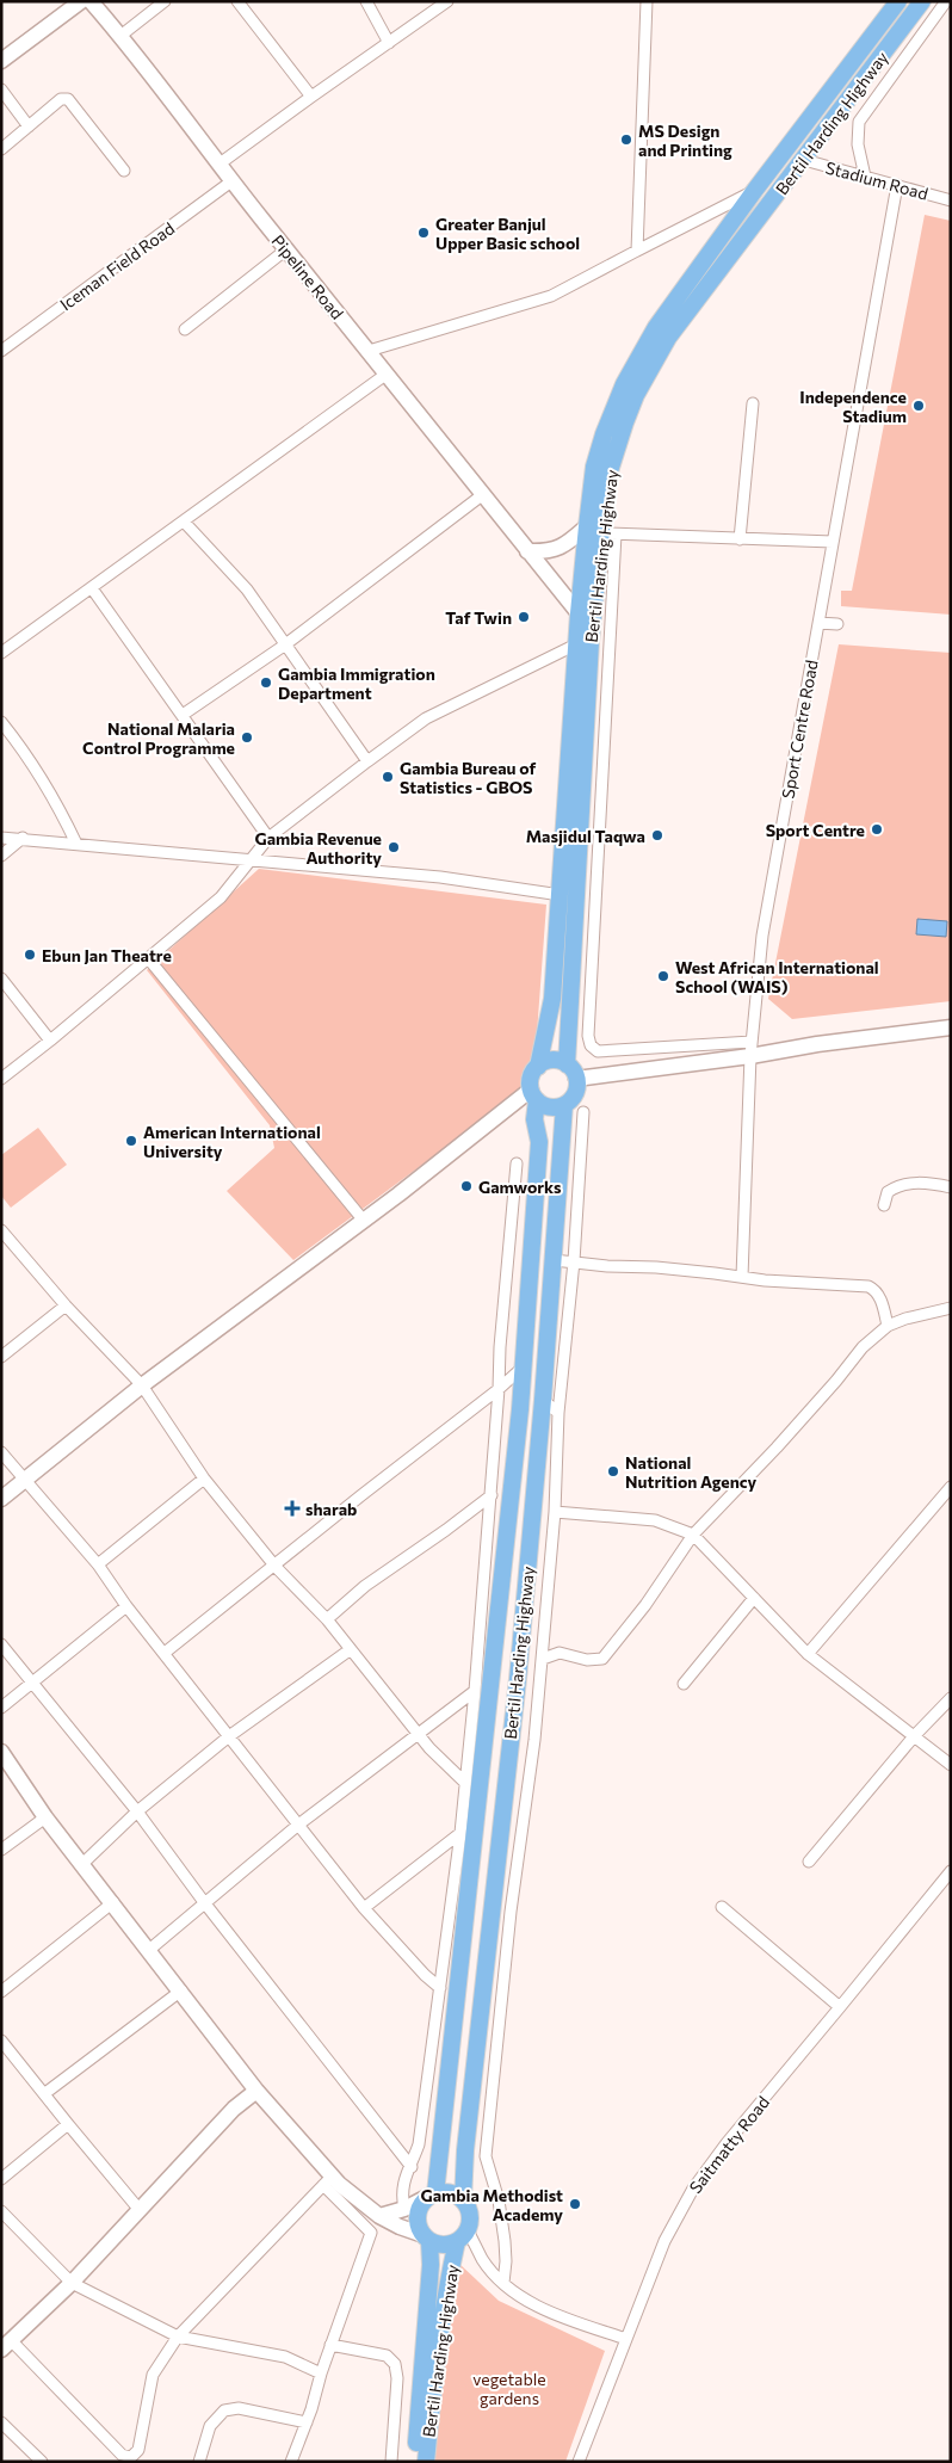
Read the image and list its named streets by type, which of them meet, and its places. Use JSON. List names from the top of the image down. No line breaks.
{"streets":{"main road":["Bertil Harding Highway"],"street":["Stadium Road","Iceman Field Road","Pipeline Road","Sport Centre Road","Saitmatty Road"]},"crossings":[["Bertil Harding Highway","Stadium Road"],["Bertil Harding Highway","Pipeline Road"],["Stadium Road","Sport Centre Road"],["Iceman Field Road","Pipeline Road"]],"parks":["vegetable gardens"],"places":{"other":["MS Design and Printing","Greater Banjul Upper Basic school","Independence Stadium","Taf Twin","Gambia Immigration Department","National Malaria Control Programme","Gambia Bureau of Statistics - GBOS","Sport Centre","Masjidul Taqwa","Gambia Revenue Authority","Ebun Jan Theatre","West African International School (WAIS)","American International University","Gamworks","National Nutrition Agency","Gambia Methodist Academy"],"health":["sharab"]}}
